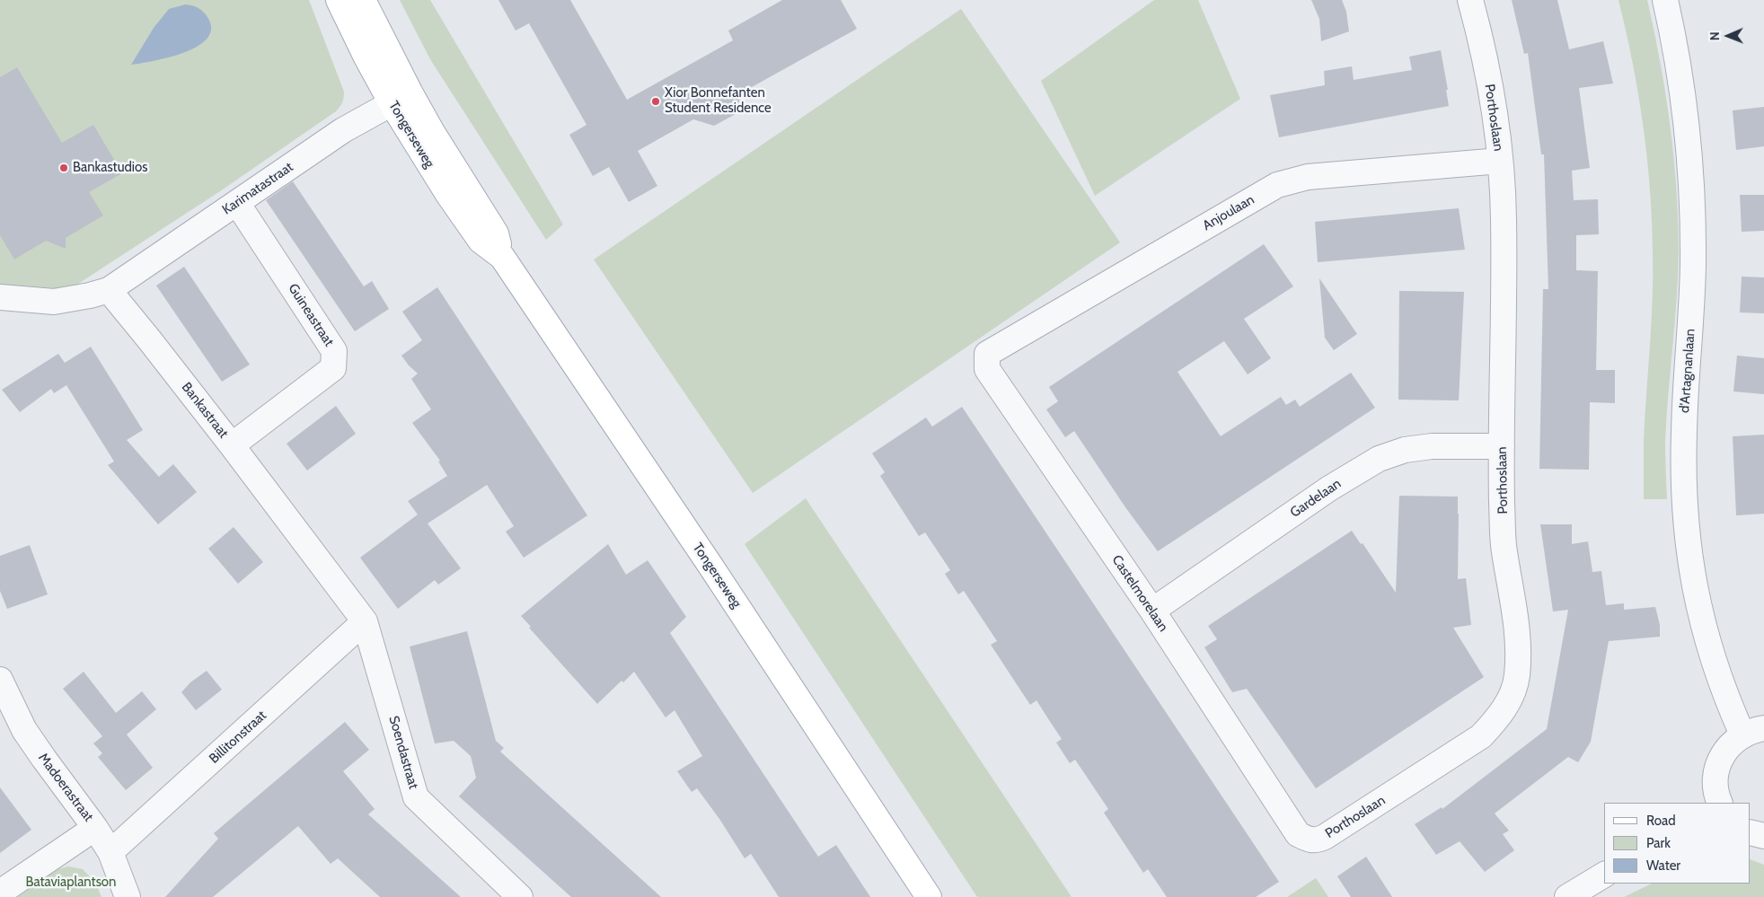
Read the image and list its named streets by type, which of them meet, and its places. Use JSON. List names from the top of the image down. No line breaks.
{"streets":{"main road":["Tongerseweg"],"street":["Porthoslaan","Karimatastraat","Anjoulaan","Guineastraat","d'Artagnanlaan","Bankastraat","Gardelaan","Castelmorelaan","Billitonstraat","Soendastraat","Madoerastraat"]},"crossings":[["Porthoslaan","Anjoulaan"],["Porthoslaan","Gardelaan"],["Porthoslaan","Castelmorelaan"],["Tongerseweg","Karimatastraat"],["Karimatastraat","Guineastraat"],["Karimatastraat","Bankastraat"],["Anjoulaan","Castelmorelaan"],["Guineastraat","Bankastraat"],["Bankastraat","Billitonstraat"],["Bankastraat","Soendastraat"],["Gardelaan","Castelmorelaan"],["Billitonstraat","Soendastraat"],["Billitonstraat","Madoerastraat"]],"parks":["Bataviaplantson"],"places":["Xior Bonnefanten Student Residence","Bankastudios"],"legend":["Road","Park","Water"],"north":"left"}
